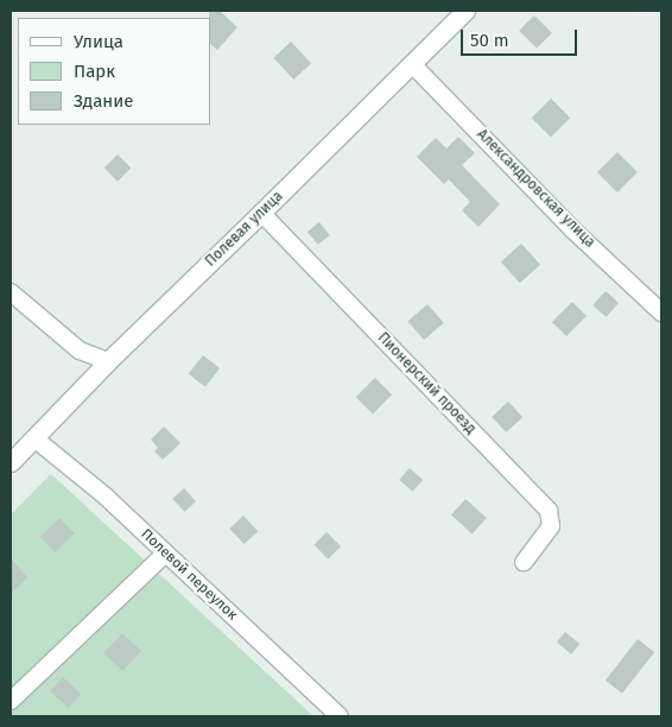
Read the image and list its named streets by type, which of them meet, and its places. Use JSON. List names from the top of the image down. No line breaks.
{"streets":{"street":["Александровская улица","Полевая улица","Пионерский проезд","Полевой переулок"]},"crossings":[["Александровская улица","Полевая улица"],["Полевая улица","Пионерский проезд"],["Полевая улица","Полевой переулок"]],"legend":["Улица","Парк","Здание"],"scale_bar":"50 m"}
